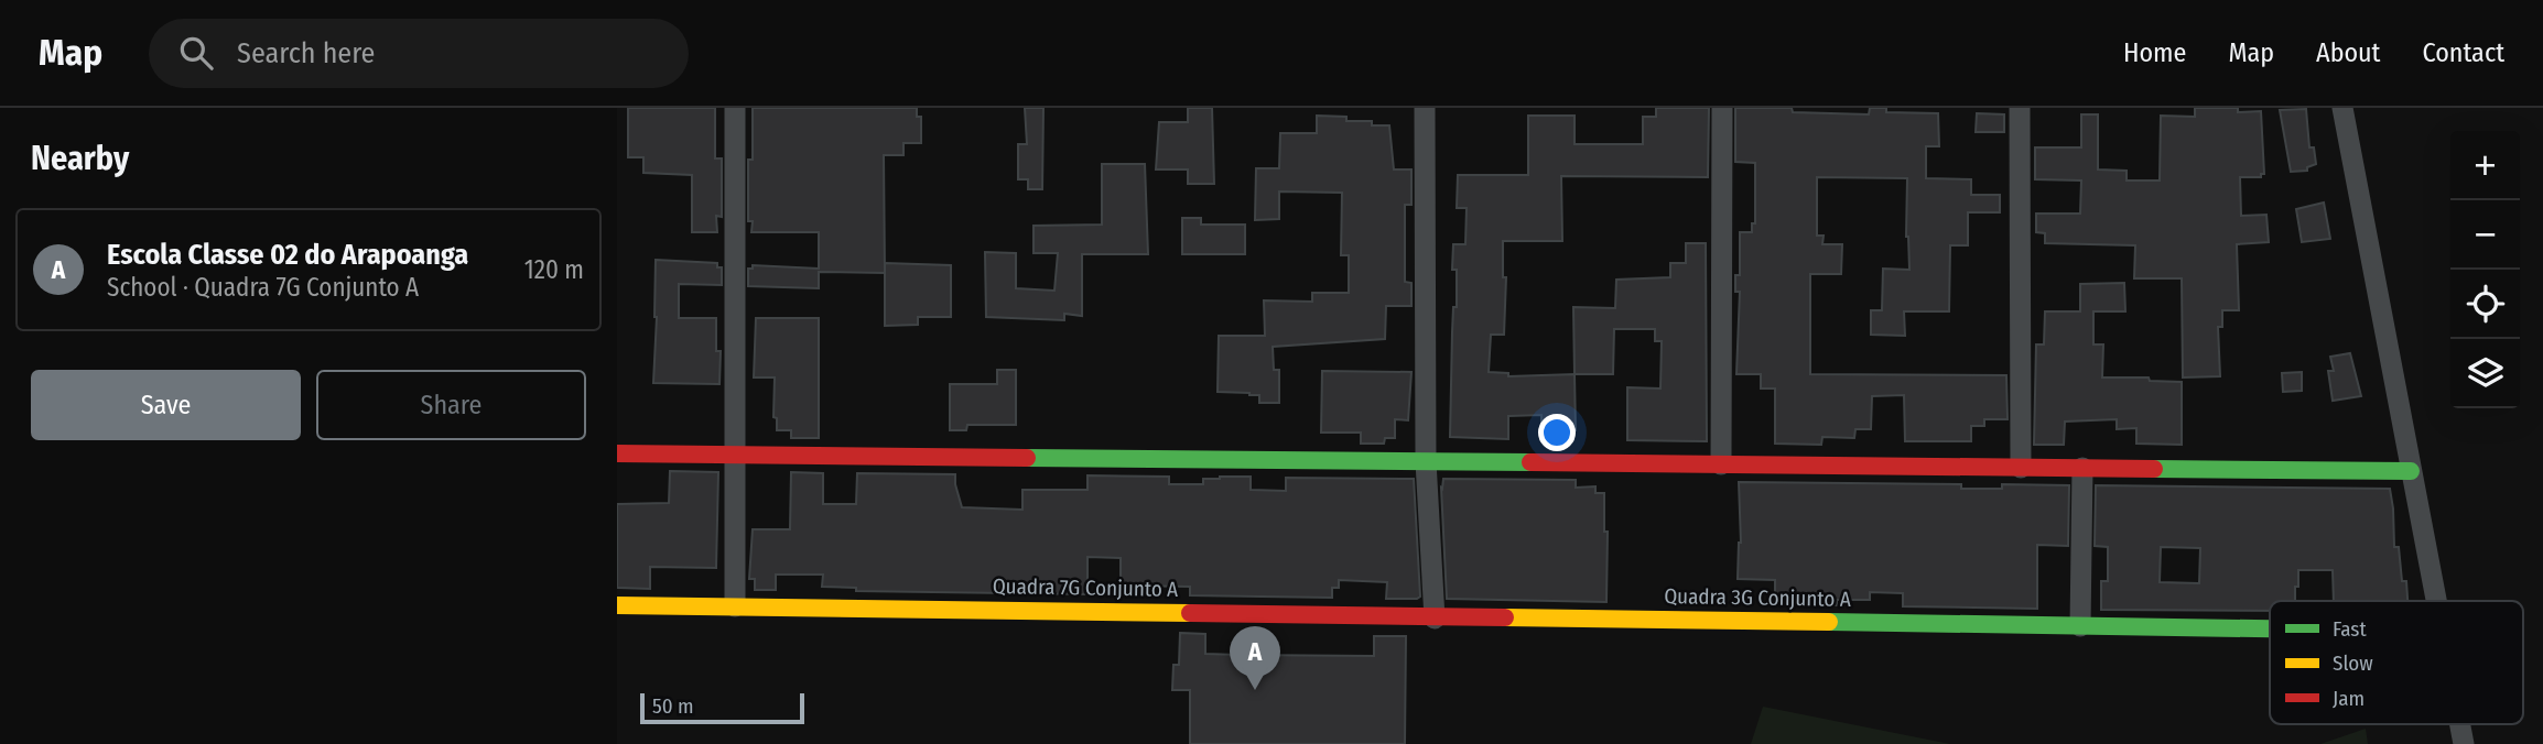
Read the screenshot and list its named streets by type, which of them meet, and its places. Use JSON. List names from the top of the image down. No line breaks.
{"streets":{"street":["Quadra 7G Conjunto A","Quadra 3G Conjunto A"]},"crossings":[["Quadra 7G Conjunto A","Quadra 3G Conjunto A"]],"legend":["Fast","Slow","Jam"],"scale_bar":"50 m","page":{"header":"Map","search":"Search here","nav":["Home","Map","About","Contact"],"heading":"Nearby","map_buttons":["+","−"],"list":[{"mark":"A","name":"Escola Classe 02 do Arapoanga","note":"School · Quadra 7G Conjunto A","value":"120 m"}],"buttons":["Save","Share"],"pins":"A","scale":"50 m"}}
